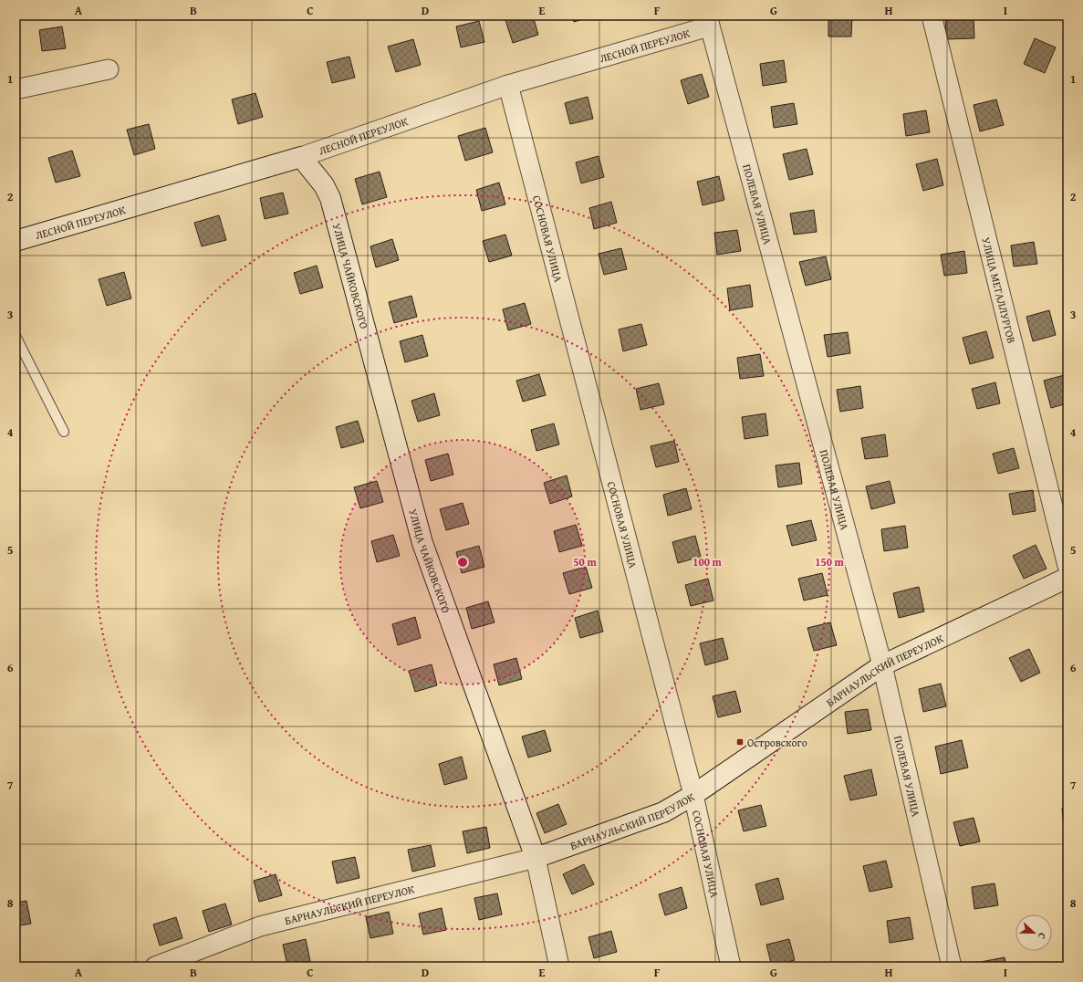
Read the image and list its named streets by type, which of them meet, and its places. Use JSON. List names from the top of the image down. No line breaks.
{"streets":{"street":["ЛЕСНОЙ ПЕРЕУЛОК","ПОЛЕВАЯ УЛИЦА","СОСНОВАЯ УЛИЦА","УЛИЦА ЧАЙКОВСКОГО","УЛИЦА МЕТАЛЛУРГОВ","БАРНАУЛЬСКИЙ ПЕРЕУЛОК"]},"crossings":[["ЛЕСНОЙ ПЕРЕУЛОК","ПОЛЕВАЯ УЛИЦА"],["ЛЕСНОЙ ПЕРЕУЛОК","СОСНОВАЯ УЛИЦА"],["ЛЕСНОЙ ПЕРЕУЛОК","УЛИЦА ЧАЙКОВСКОГО"],["ПОЛЕВАЯ УЛИЦА","БАРНАУЛЬСКИЙ ПЕРЕУЛОК"],["СОСНОВАЯ УЛИЦА","БАРНАУЛЬСКИЙ ПЕРЕУЛОК"],["УЛИЦА ЧАЙКОВСКОГО","БАРНАУЛЬСКИЙ ПЕРЕУЛОК"]],"places":{"transit":["Островского"]},"north":"right","grid":{"columns":["A","B","C","D","E","F","G","H","I"],"rows":["1","2","3","4","5","6","7","8"]},"rings":["50 m","100 m","150 m"]}
